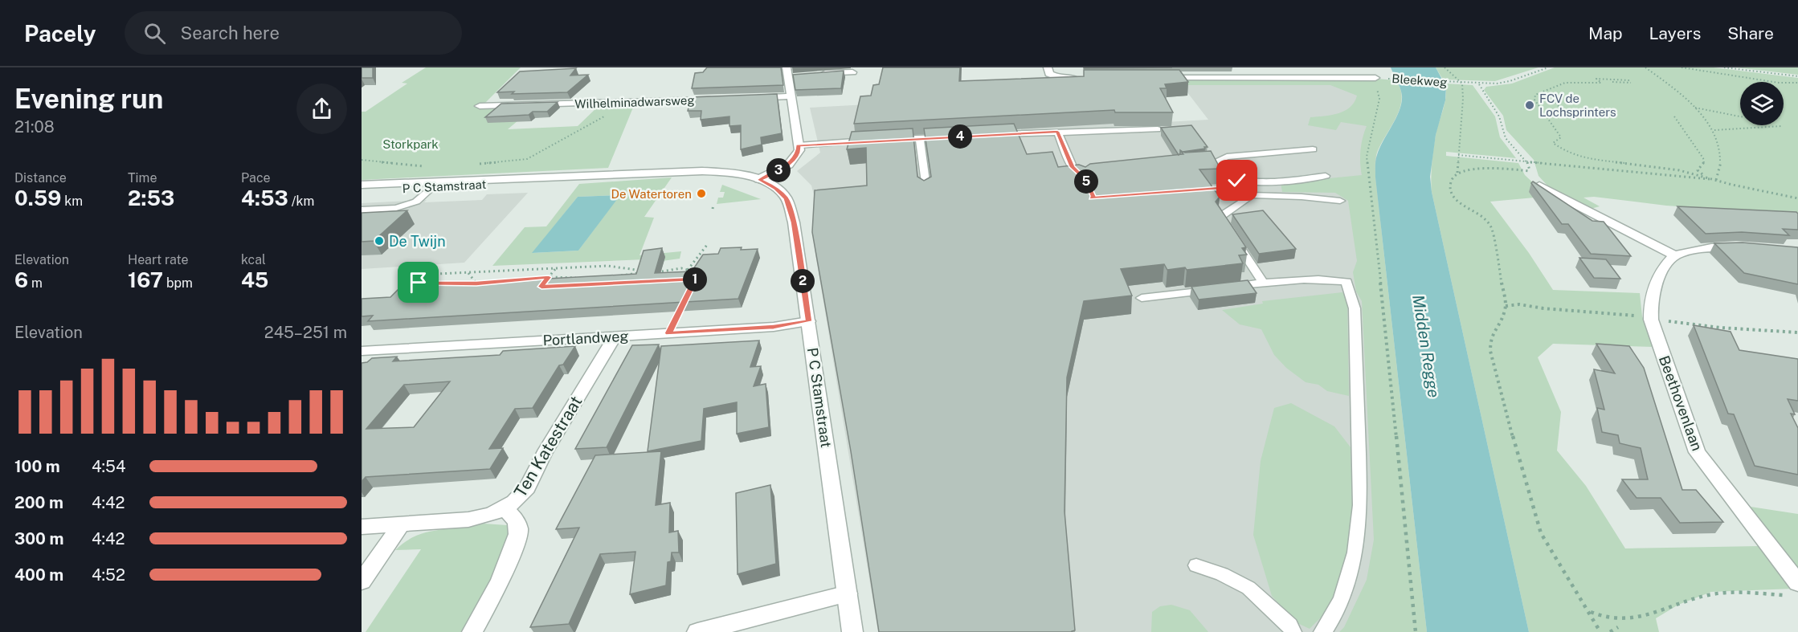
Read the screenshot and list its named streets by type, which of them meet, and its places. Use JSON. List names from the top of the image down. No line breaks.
{"streets":{"street":["Bleekweg","Wilhelminadwarsweg","P C Stamstraat","Portlandweg","Beethovenlaan","Ten Katestraat"]},"crossings":[["P C Stamstraat","Portlandweg"],["Portlandweg","Ten Katestraat"]],"water":["Midden Regge"],"parks":["Storkpark"],"places":["FCV de Lochsprinters","De Watertoren","De Twijn"],"page":{"header":"Pacely","search":"Search here","nav":["Map","Layers","Share"],"heading":["Evening run","21:08"],"pins":["4","3","5","1","2"],"stats":[["Distance","0.59 km"],["Time","2:53"],["Pace","4:53 /km"],["Elevation","6 m"],["Heart rate","167 bpm"],["kcal","45"]],"chart":["Elevation","245–251 m"],"list":[{"name":"100 m","note":"4:54"},{"name":"200 m","note":"4:42"},{"name":"300 m","note":"4:42"},{"name":"400 m","note":"4:52"}]}}
